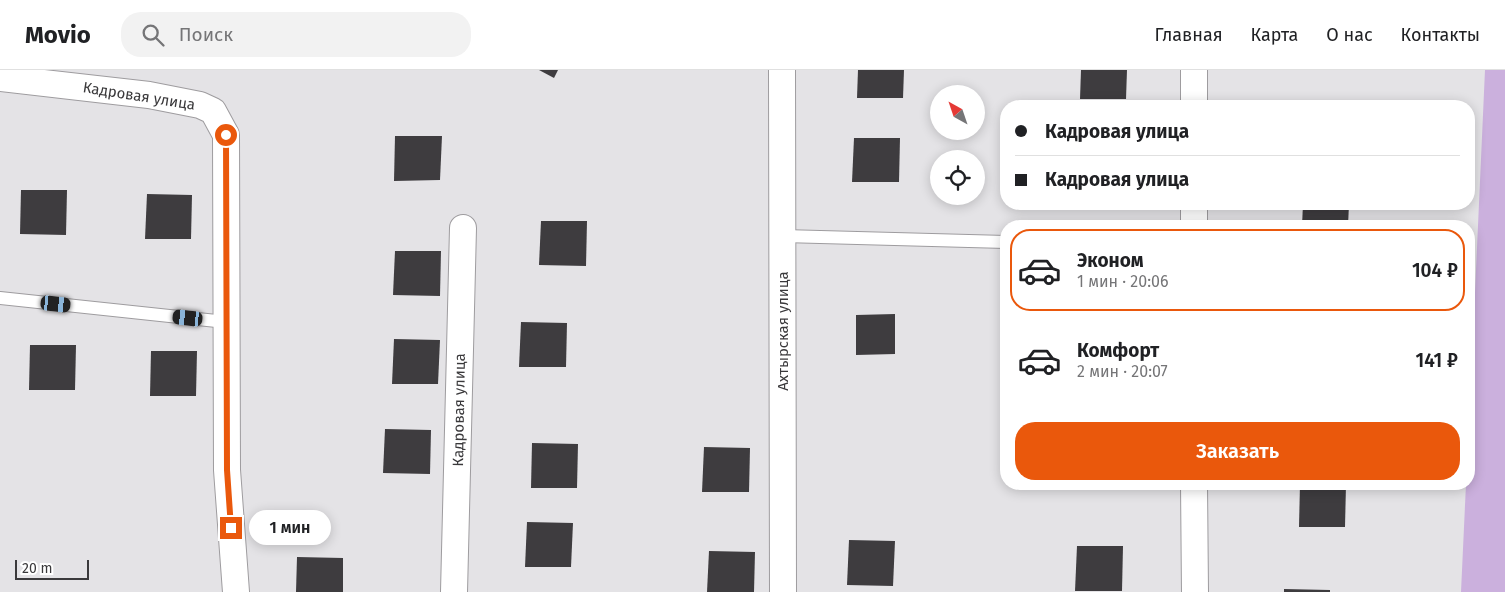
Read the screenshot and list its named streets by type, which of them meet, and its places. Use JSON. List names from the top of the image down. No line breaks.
{"streets":{"street":["Кадровая улица","Ахтырская улица"]},"scale_bar":"20 m","north":"top left","page":{"header":"Movio","search":"Поиск","nav":["Главная","Карта","О нас","Контакты"],"banner":["Кадровая улица","Кадровая улица"],"list":[{"name":"Эконом","note":"1 мин · 20:06","value":"104 ₽"},{"name":"Комфорт","note":"2 мин · 20:07","value":"141 ₽"}],"buttons":"Заказать","bubble":"1 мин","scale":"20 m"}}
